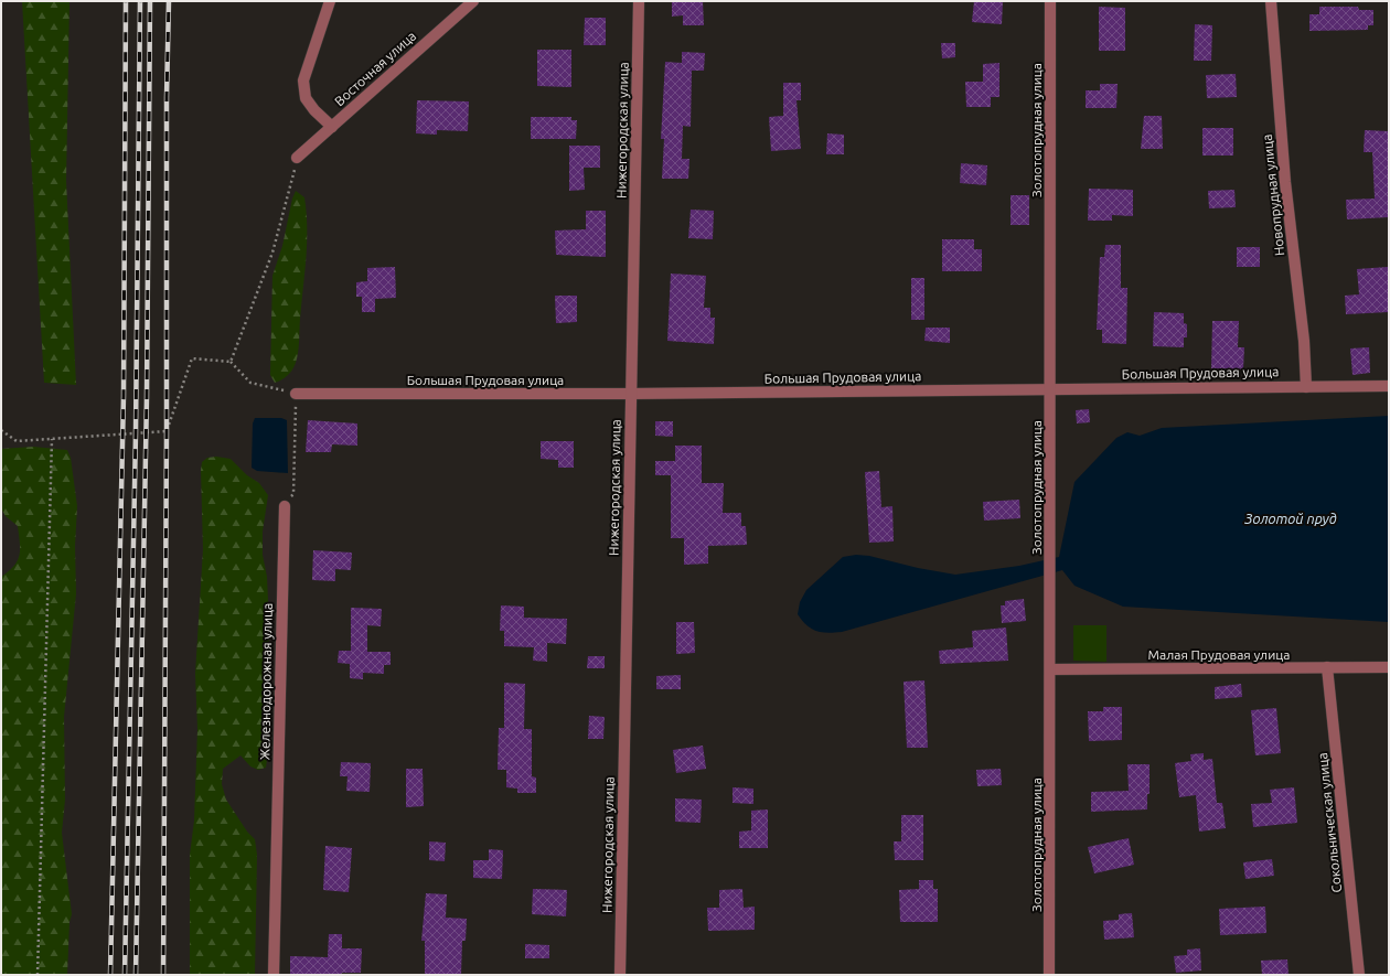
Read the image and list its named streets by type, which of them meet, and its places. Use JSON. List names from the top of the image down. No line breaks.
{"streets":{"street":["Восточная улица","Нижегородская улица","Золотопрудная улица","Новопрудная улица","Большая Прудовая улица","Малая Прудовая улица","Железнодорожная улица","Сокольническая улица"]},"crossings":[["Нижегородская улица","Большая Прудовая улица"],["Золотопрудная улица","Большая Прудовая улица"],["Золотопрудная улица","Малая Прудовая улица"],["Новопрудная улица","Большая Прудовая улица"],["Малая Прудовая улица","Сокольническая улица"]],"water":["Золотой пруд"]}
